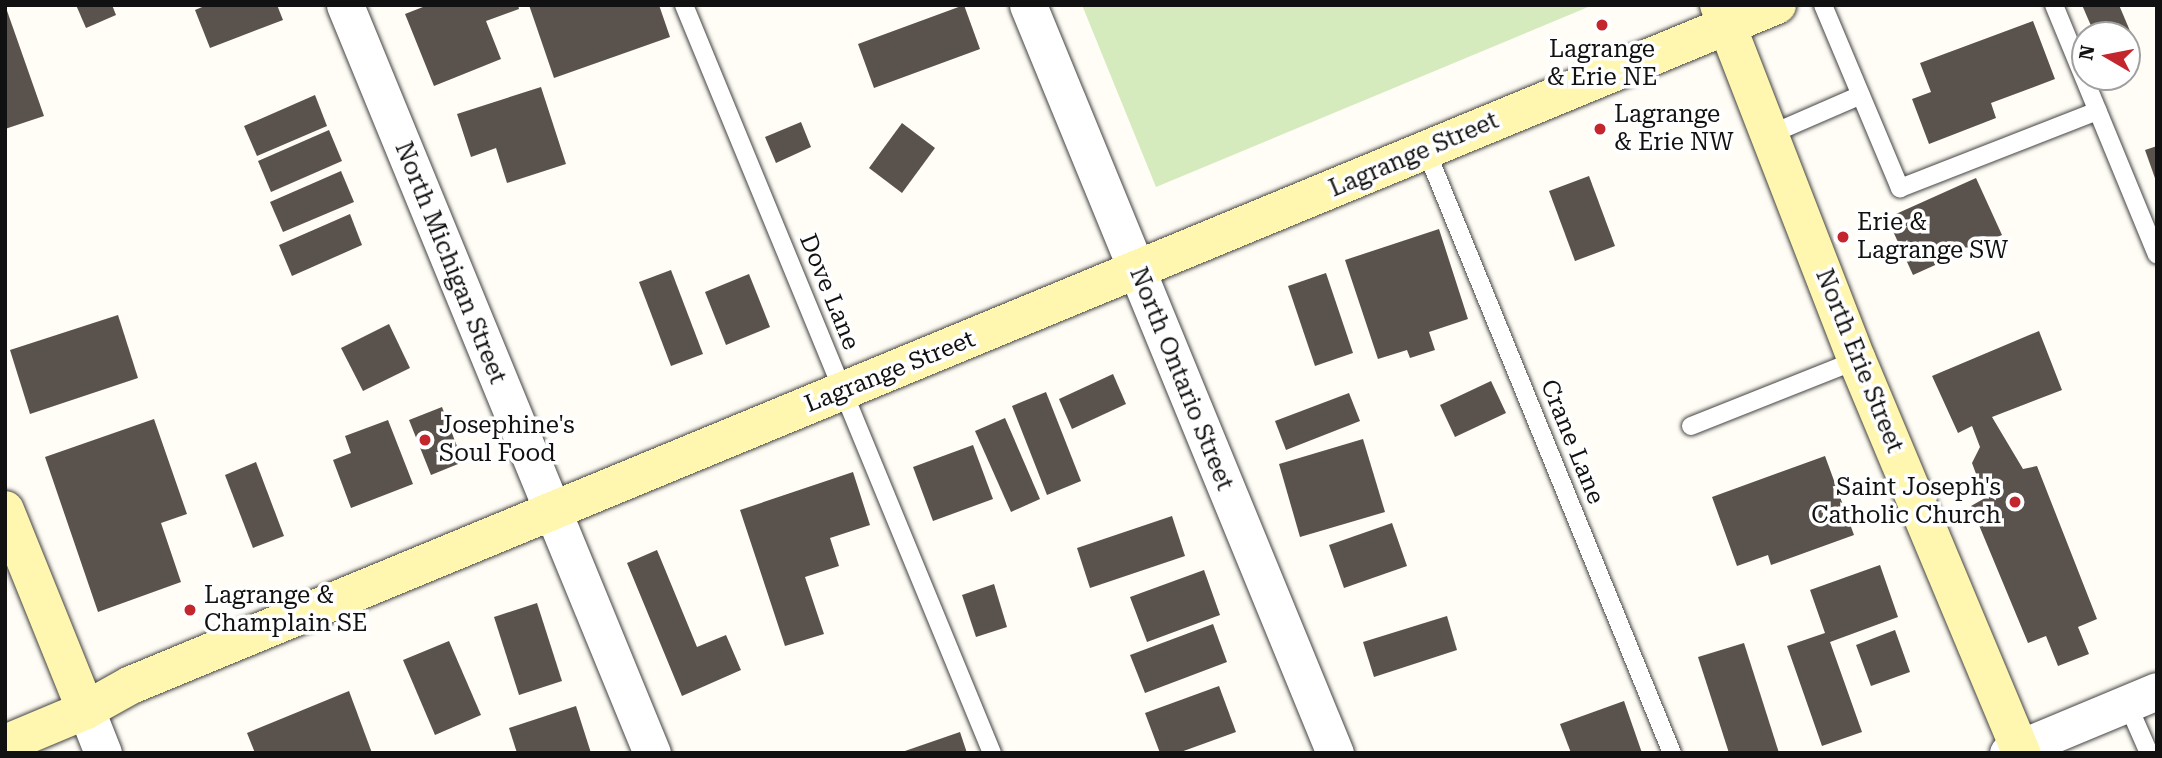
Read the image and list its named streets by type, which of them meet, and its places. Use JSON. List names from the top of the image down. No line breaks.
{"streets":{"main road":["Lagrange Street","North Erie Street"],"street":["North Michigan Street","North Ontario Street"],"lane":["Dove Lane","Crane Lane"]},"crossings":[["Lagrange Street","North Michigan Street"],["Lagrange Street","Dove Lane"],["Lagrange Street","North Erie Street"],["Lagrange Street","North Ontario Street"],["Lagrange Street","Crane Lane"]],"places":["Lagrange & Erie NE","Lagrange & Erie NW","Erie & Lagrange SW","Josephine's Soul Food","Saint Joseph's Catholic Church","Lagrange & Champlain SE"],"north":"left"}
